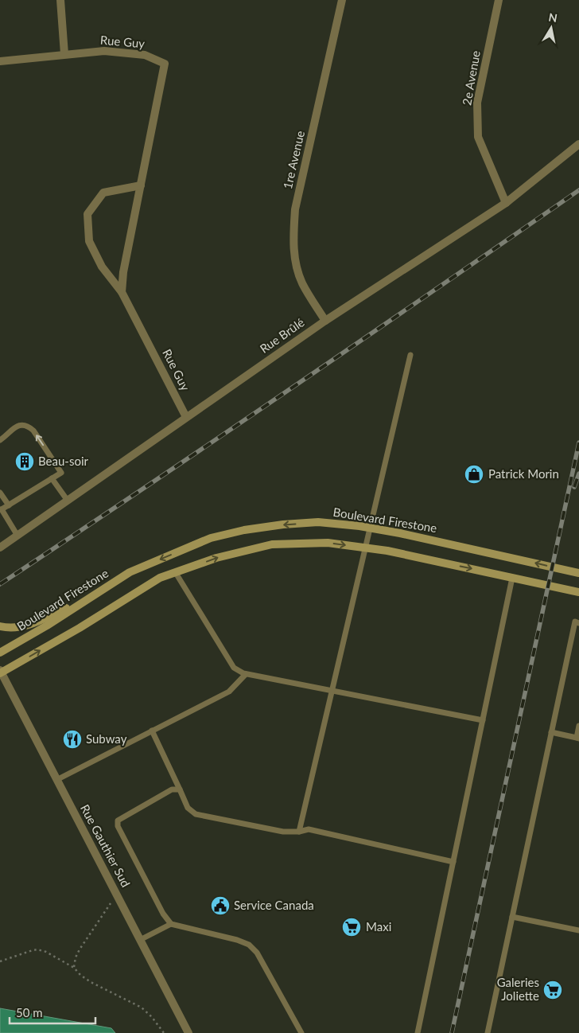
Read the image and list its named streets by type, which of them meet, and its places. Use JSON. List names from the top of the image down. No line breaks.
{"streets":{"main road":["Boulevard Firestone"],"street":["Rue Guy","2e Avenue","1re Avenue","Rue Brûlé","Rue Gauthier Sud"]},"crossings":[["Rue Guy","Rue Brûlé"],["2e Avenue","Rue Brûlé"],["1re Avenue","Rue Brûlé"]],"places":{"building":["Beau-soir"],"shop":["Patrick Morin"],"restaurant":["Subway"],"public building":["Service Canada"],"supermarket":["Maxi","Galeries Joliette"]},"scale_bar":"50 m","north":"top"}
